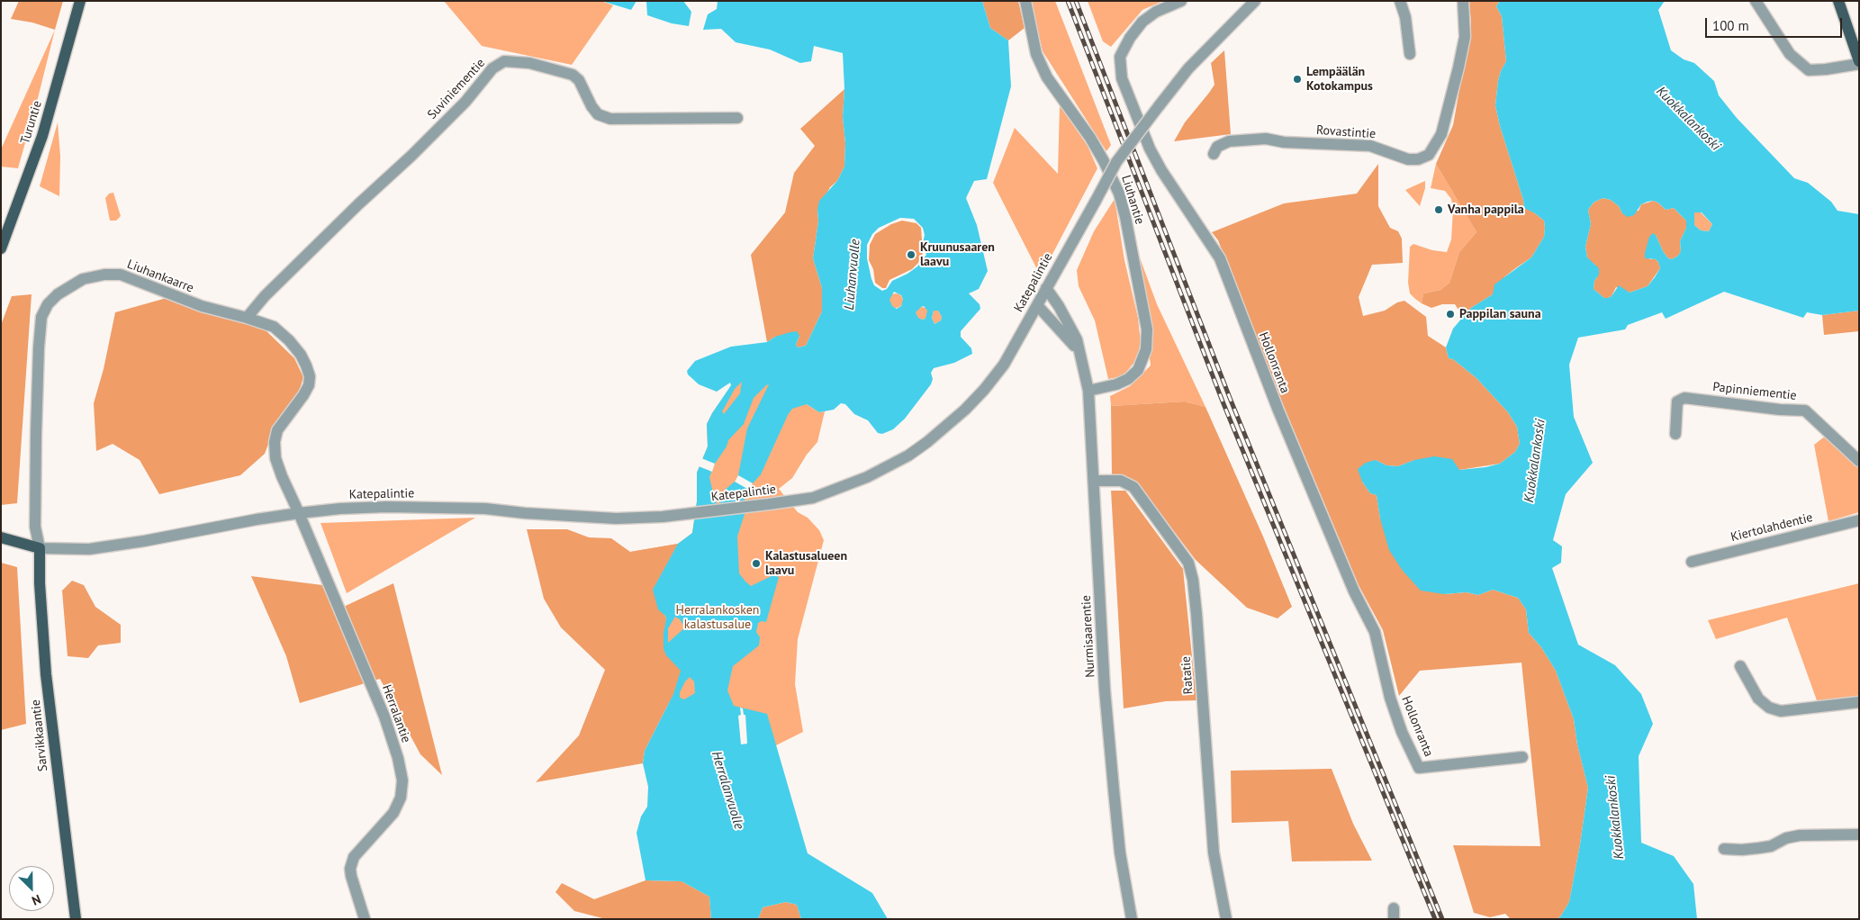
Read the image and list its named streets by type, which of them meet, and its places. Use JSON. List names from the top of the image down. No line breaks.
{"streets":{"main road":["Turuntie","Katepalintie","Sarvikkaantie"],"street":["Suviniementie","Rovastintie","Liuhantie","Liuhankaarre","Hollonranta","Papinniementie","Kiertolahdentie","Nurmisaarentie","Ratatie","Herralantie"]},"crossings":[["Suviniementie","Liuhankaarre"],["Liuhantie","Nurmisaarentie"],["Liuhankaarre","Katepalintie"],["Liuhankaarre","Herralantie"],["Liuhankaarre","Sarvikkaantie"],["Katepalintie","Nurmisaarentie"],["Katepalintie","Herralantie"],["Katepalintie","Sarvikkaantie"],["Nurmisaarentie","Ratatie"]],"water":["Kuokkalankoski","Liuhanvuolle","Herralanvuolle"],"parks":["Herralankosken kalastusalue"],"places":["Lempäälän Kotokampus","Vanha pappila","Kruunusaaren laavu","Pappilan sauna","Kalastusalueen laavu"],"scale_bar":"100 m","north":"bottom right"}
